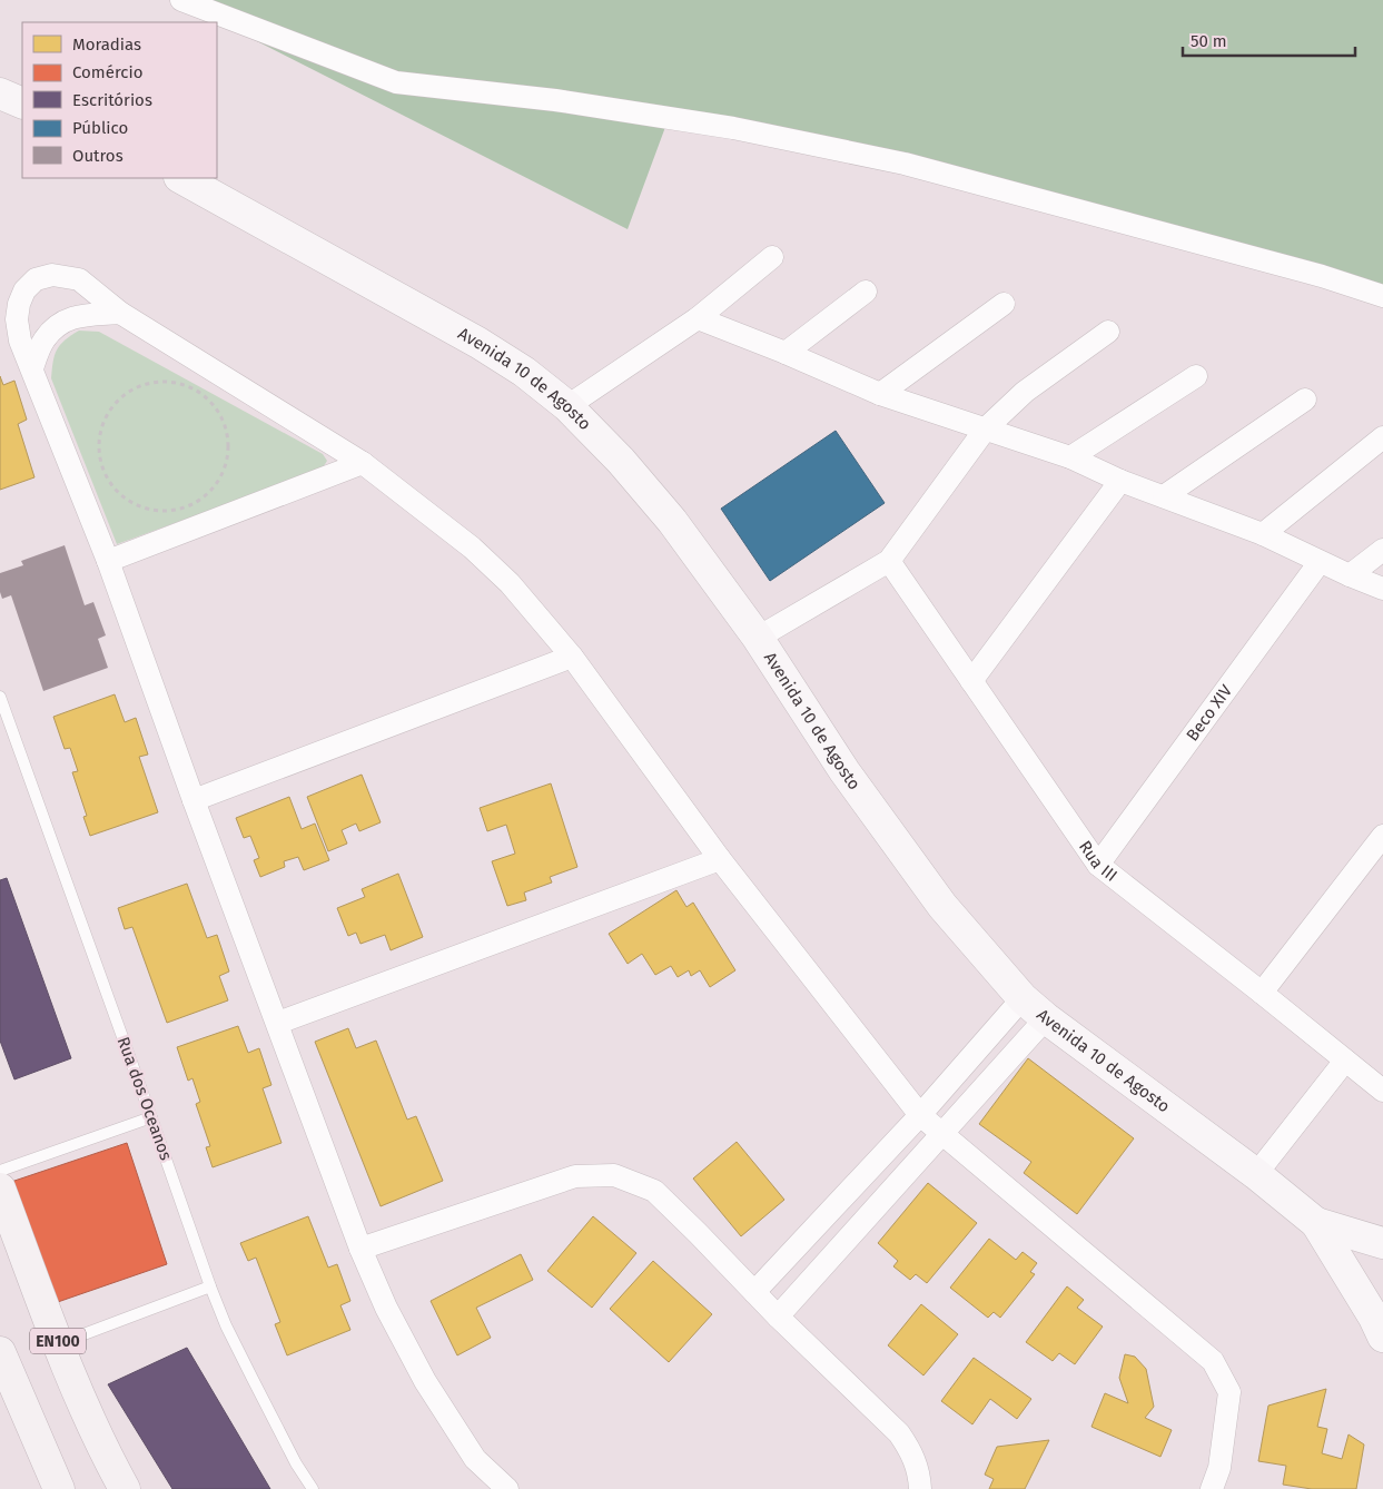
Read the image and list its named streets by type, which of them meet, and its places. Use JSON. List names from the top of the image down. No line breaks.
{"streets":{"main road":["EN100"],"street":["Avenida 10 de Agosto","Beco XIV","Rua III"],"lane":["Rua dos Oceanos"]},"crossings":[["Beco XIV","Rua III"]],"legend":["Moradias","Comércio","Escritórios","Público","Outros"],"scale_bar":"50 m"}
